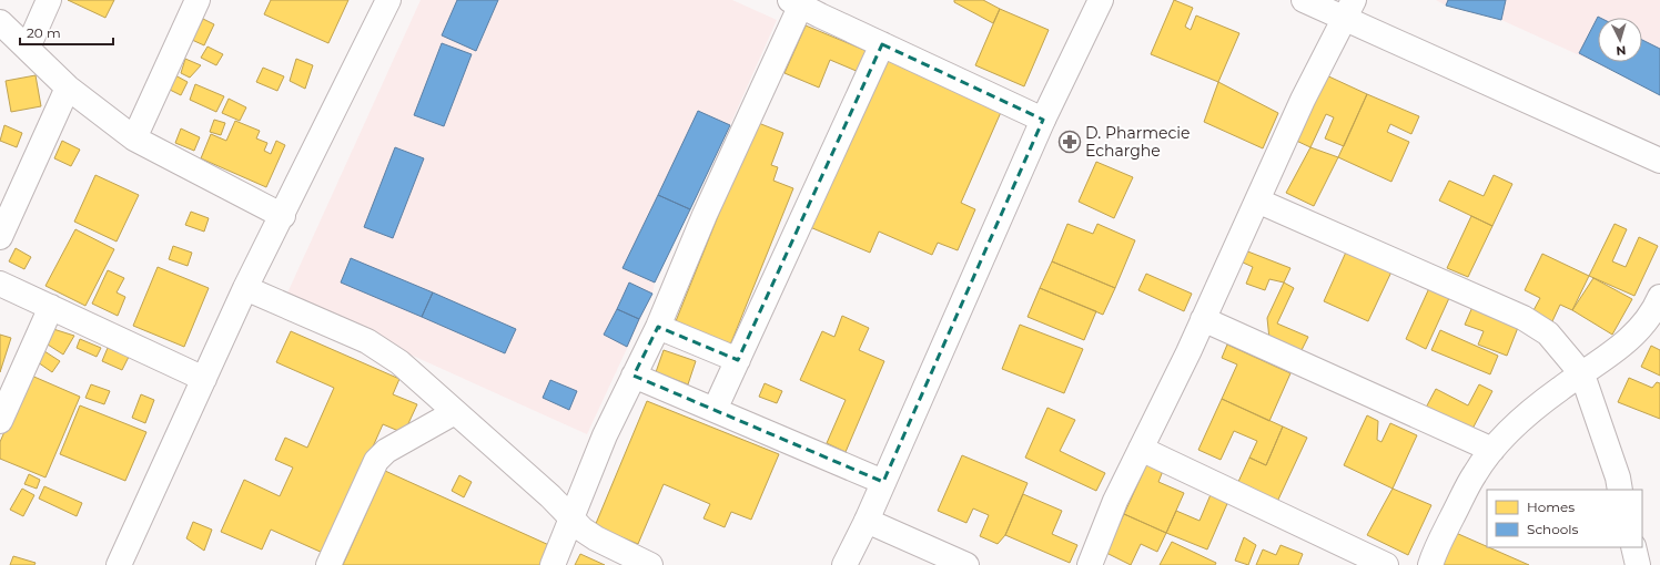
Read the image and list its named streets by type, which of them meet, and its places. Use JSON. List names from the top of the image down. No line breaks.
{"places":{"pharmacy":["D. Pharmecie Echarghe"]},"legend":["Homes","Schools"],"scale_bar":"20 m","north":"bottom"}
